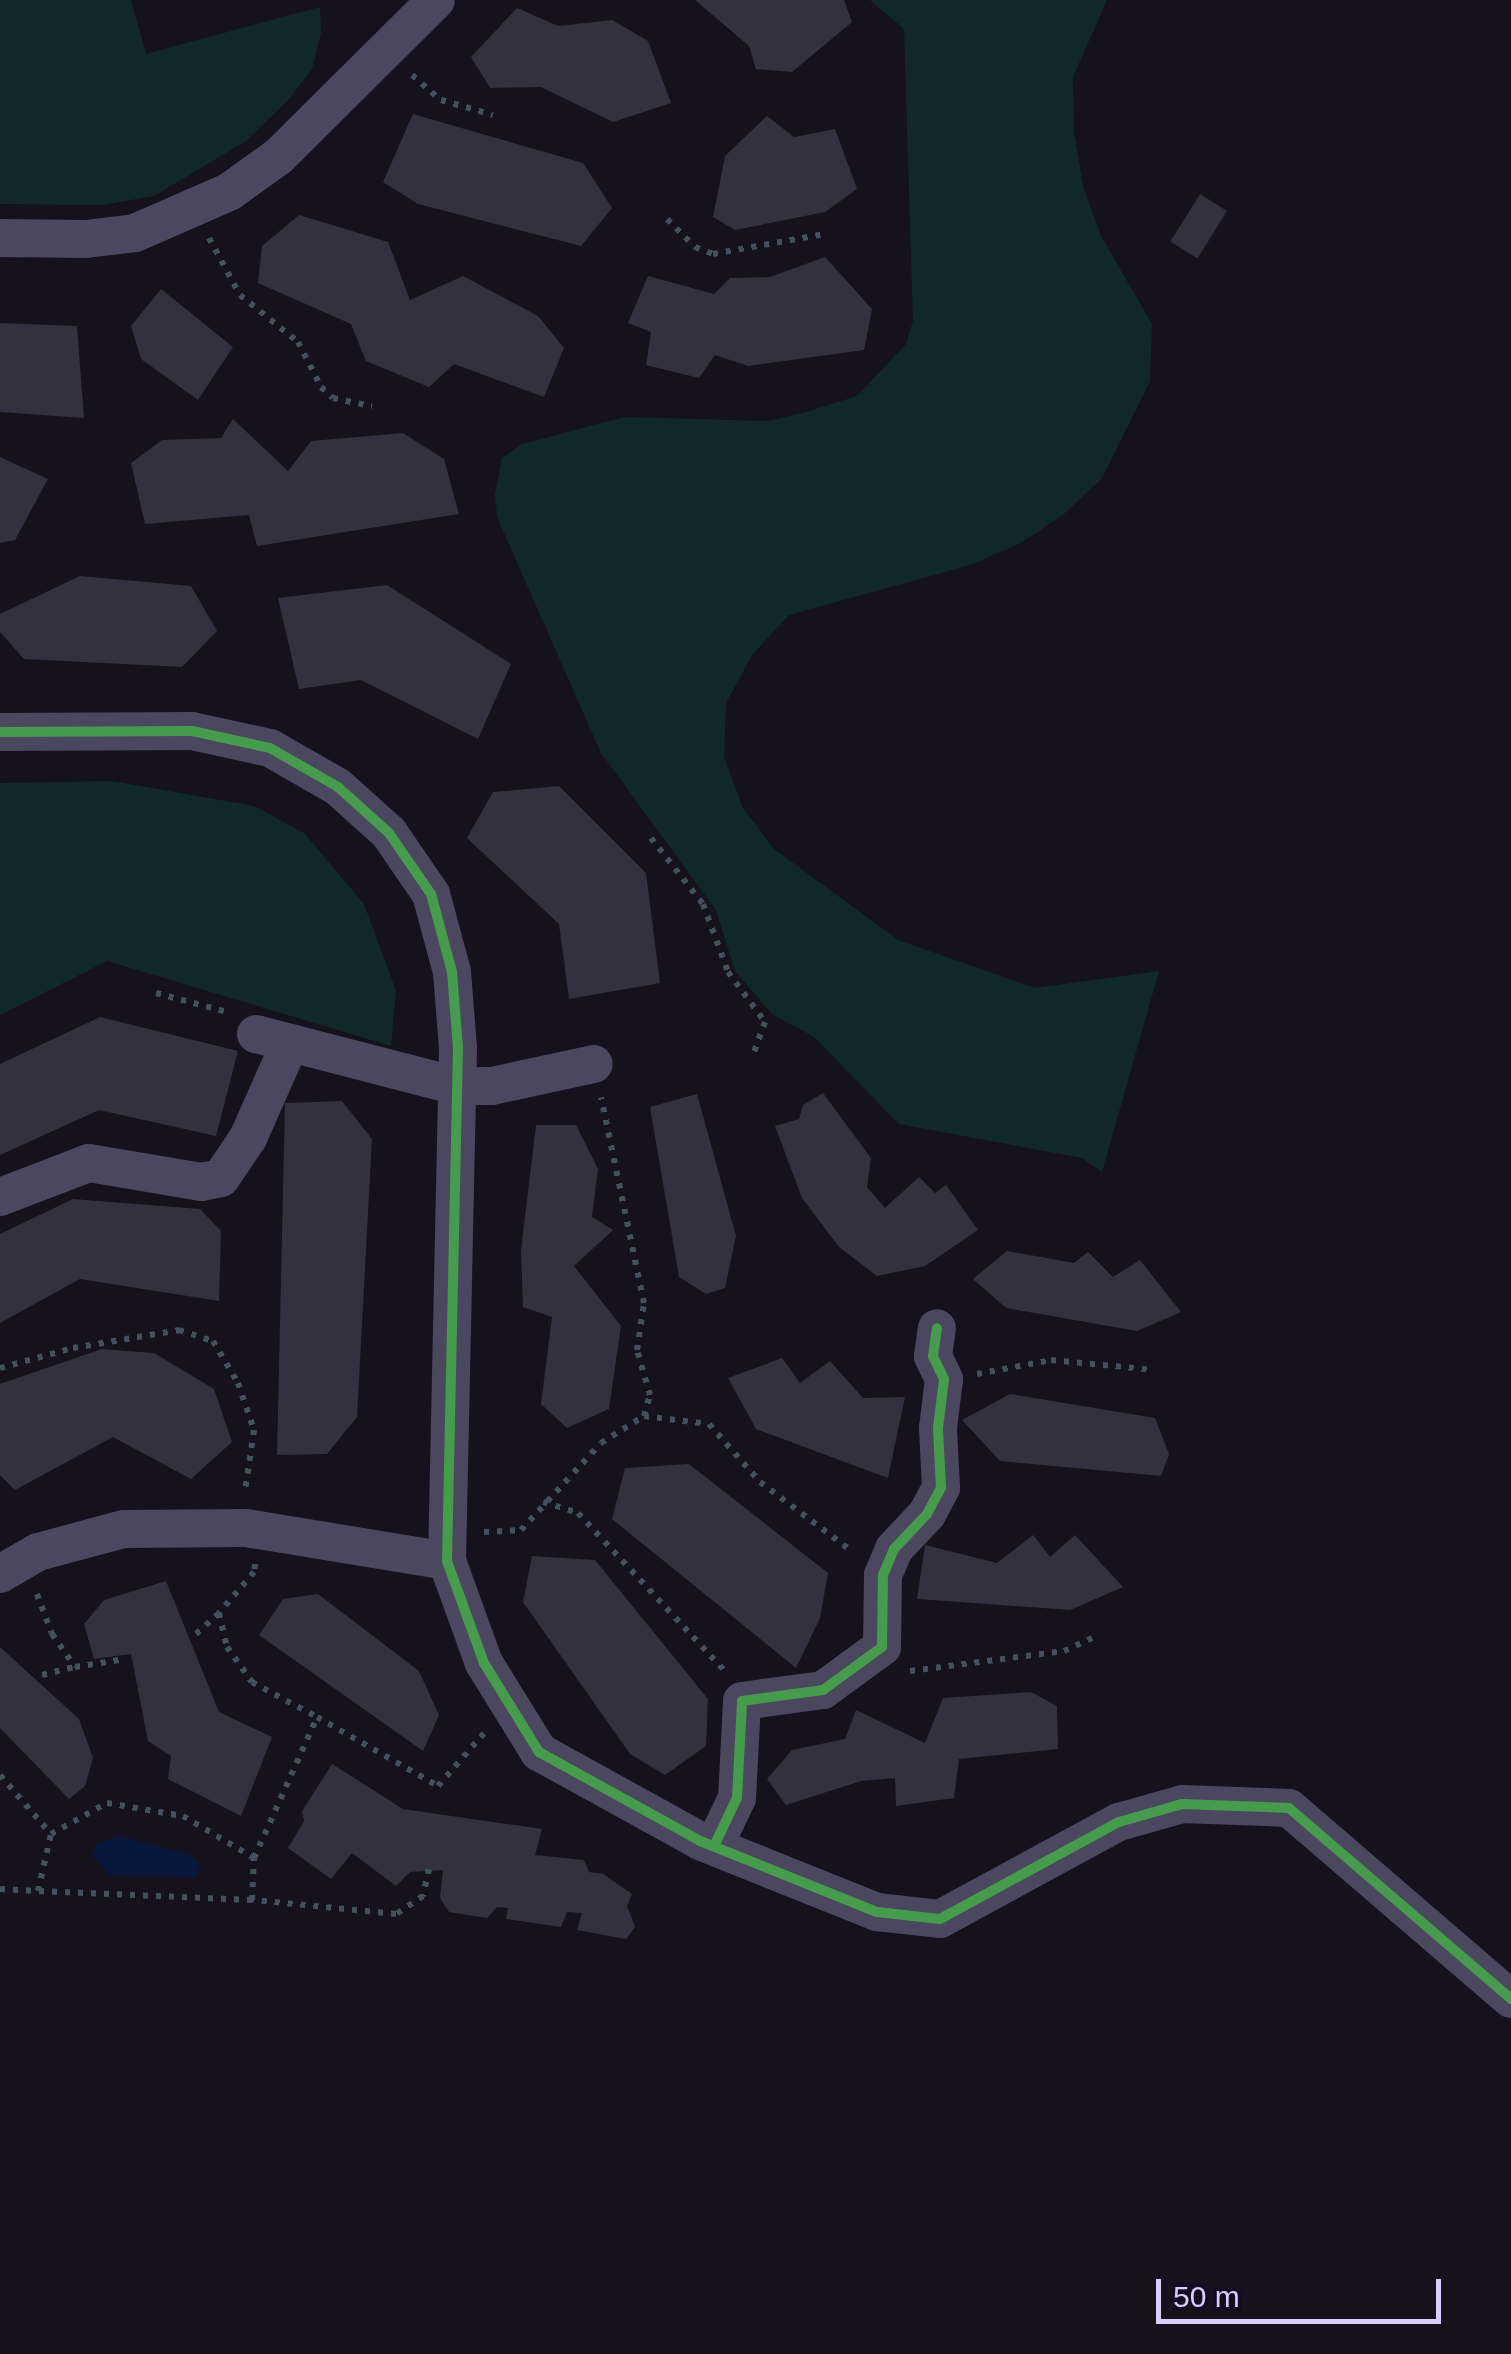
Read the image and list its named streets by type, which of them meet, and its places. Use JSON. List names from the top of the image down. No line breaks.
{"scale_bar":"50 m"}
